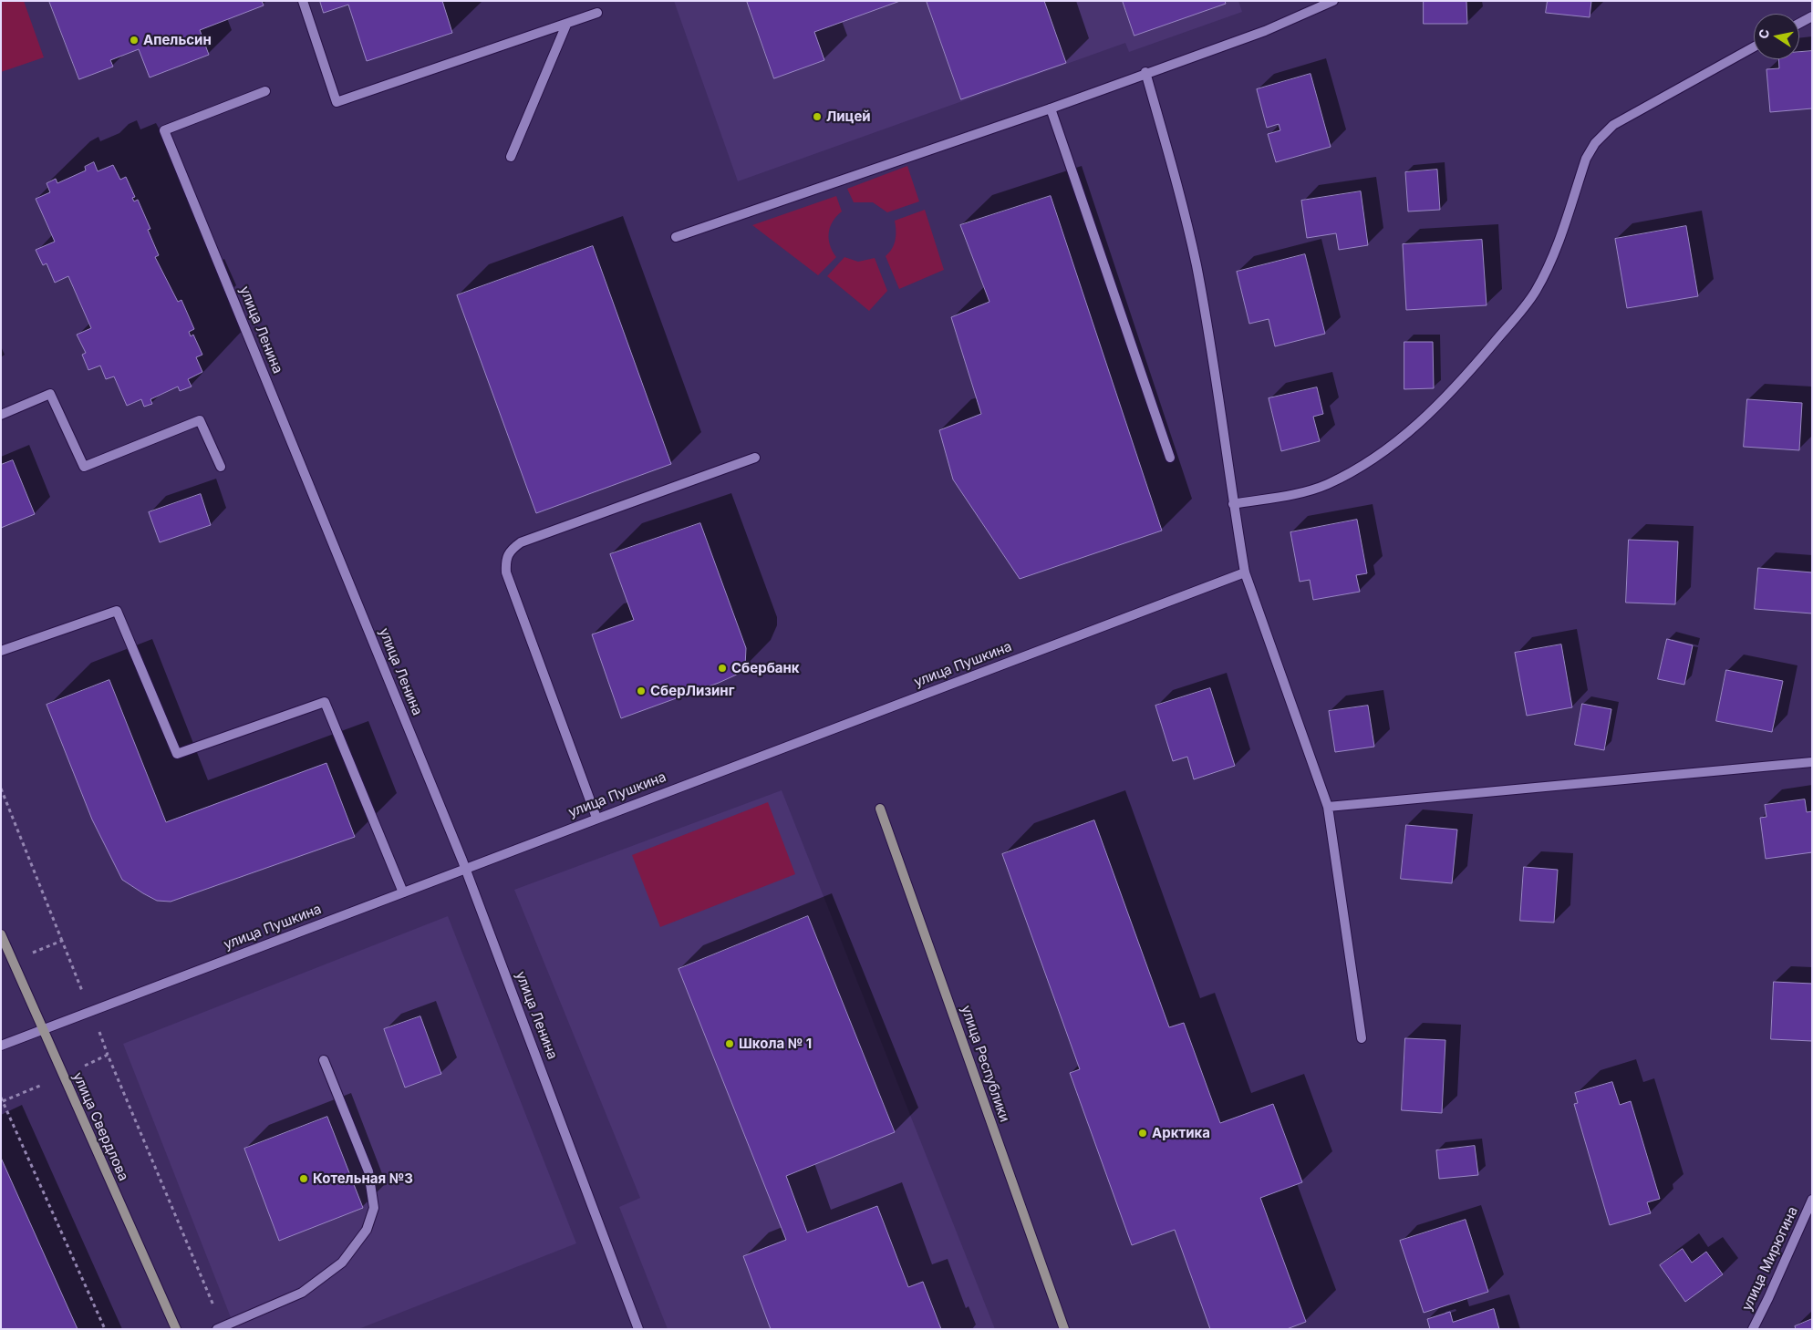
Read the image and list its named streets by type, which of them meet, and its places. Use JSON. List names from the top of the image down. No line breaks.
{"streets":{"street":["улица Ленина","улица Пушкина","улица Республики","улица Свердлова","улица Мирюгина"]},"crossings":[["улица Ленина","улица Пушкина"],["улица Пушкина","улица Свердлова"]],"places":["Апельсин","Лицей","Сбербанк","СберЛизинг","Школа № 1","Арктика","Котельная №3"],"north":"left"}
